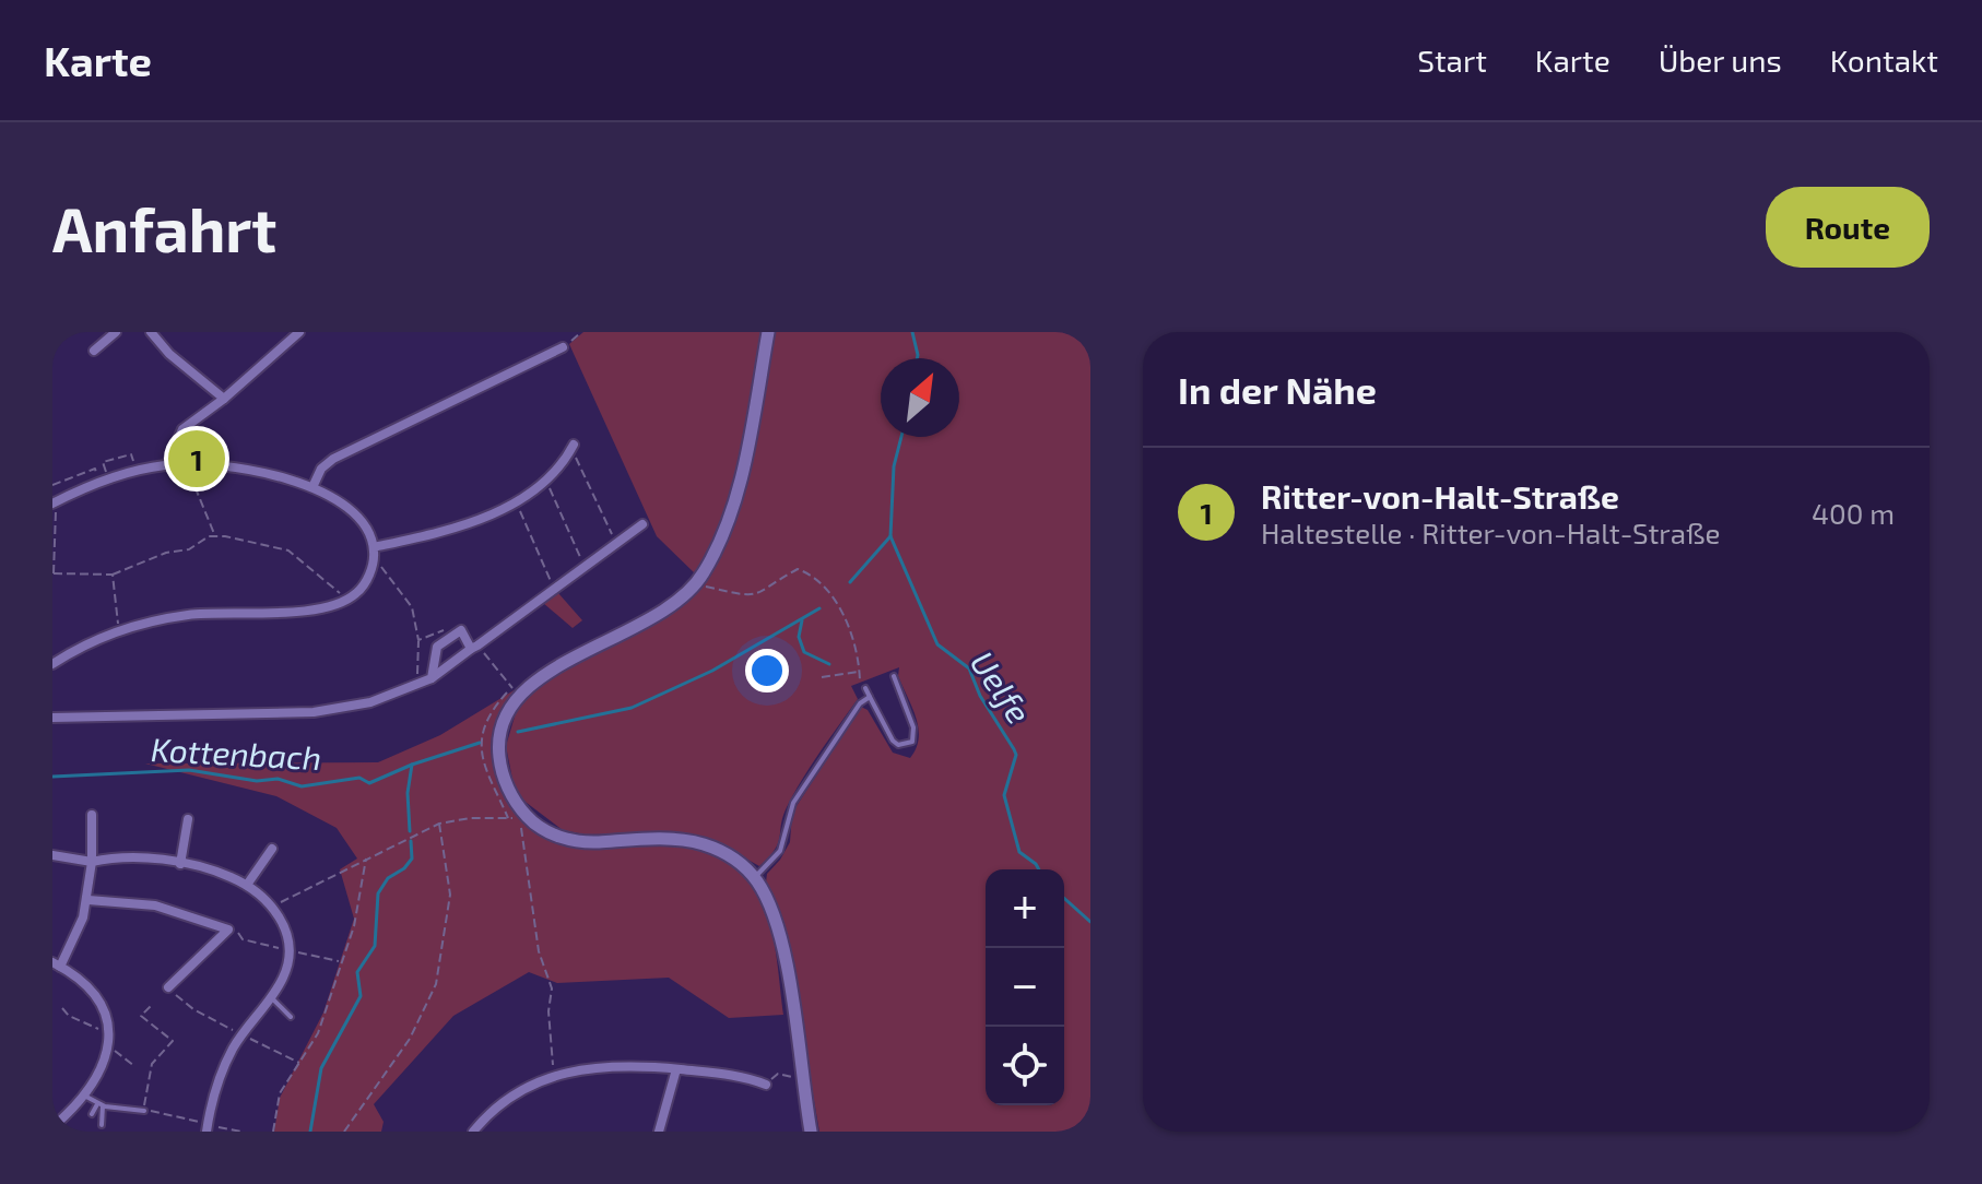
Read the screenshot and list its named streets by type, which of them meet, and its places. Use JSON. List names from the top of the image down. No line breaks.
{"water":["Uelfe","Kottenbach"],"north":"top right","page":{"header":"Karte","nav":["Start","Karte","Über uns","Kontakt"],"buttons":"Route","title":"Anfahrt","heading":"In der Nähe","pins":"1","list":[{"mark":"1","name":"Ritter-von-Halt-Straße","note":"Haltestelle · Ritter-von-Halt-Straße","value":"400 m"}],"map_buttons":["+","−"]}}
